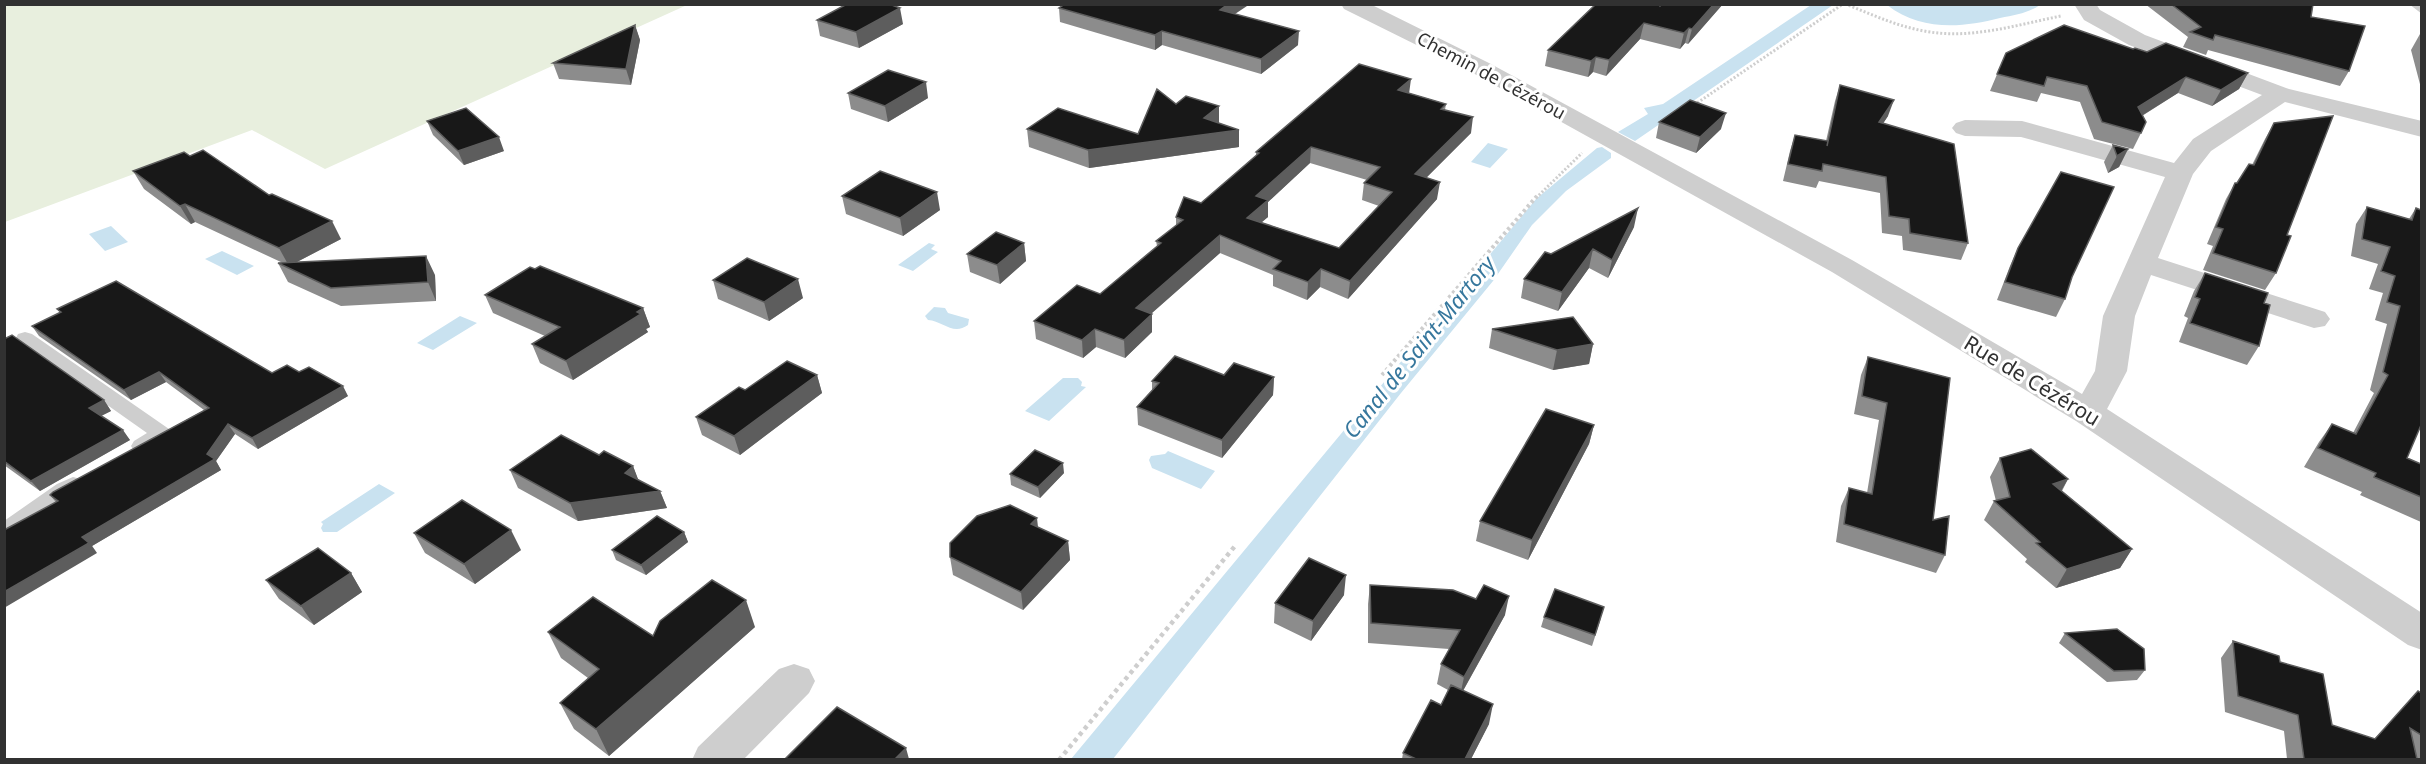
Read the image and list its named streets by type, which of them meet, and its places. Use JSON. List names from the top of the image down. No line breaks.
{"streets":{"street":["Chemin de Cézérou","Rue de Cézérou"]},"crossings":[["Chemin de Cézérou","Rue de Cézérou"]],"water":["Canal de Saint-Martory"]}
